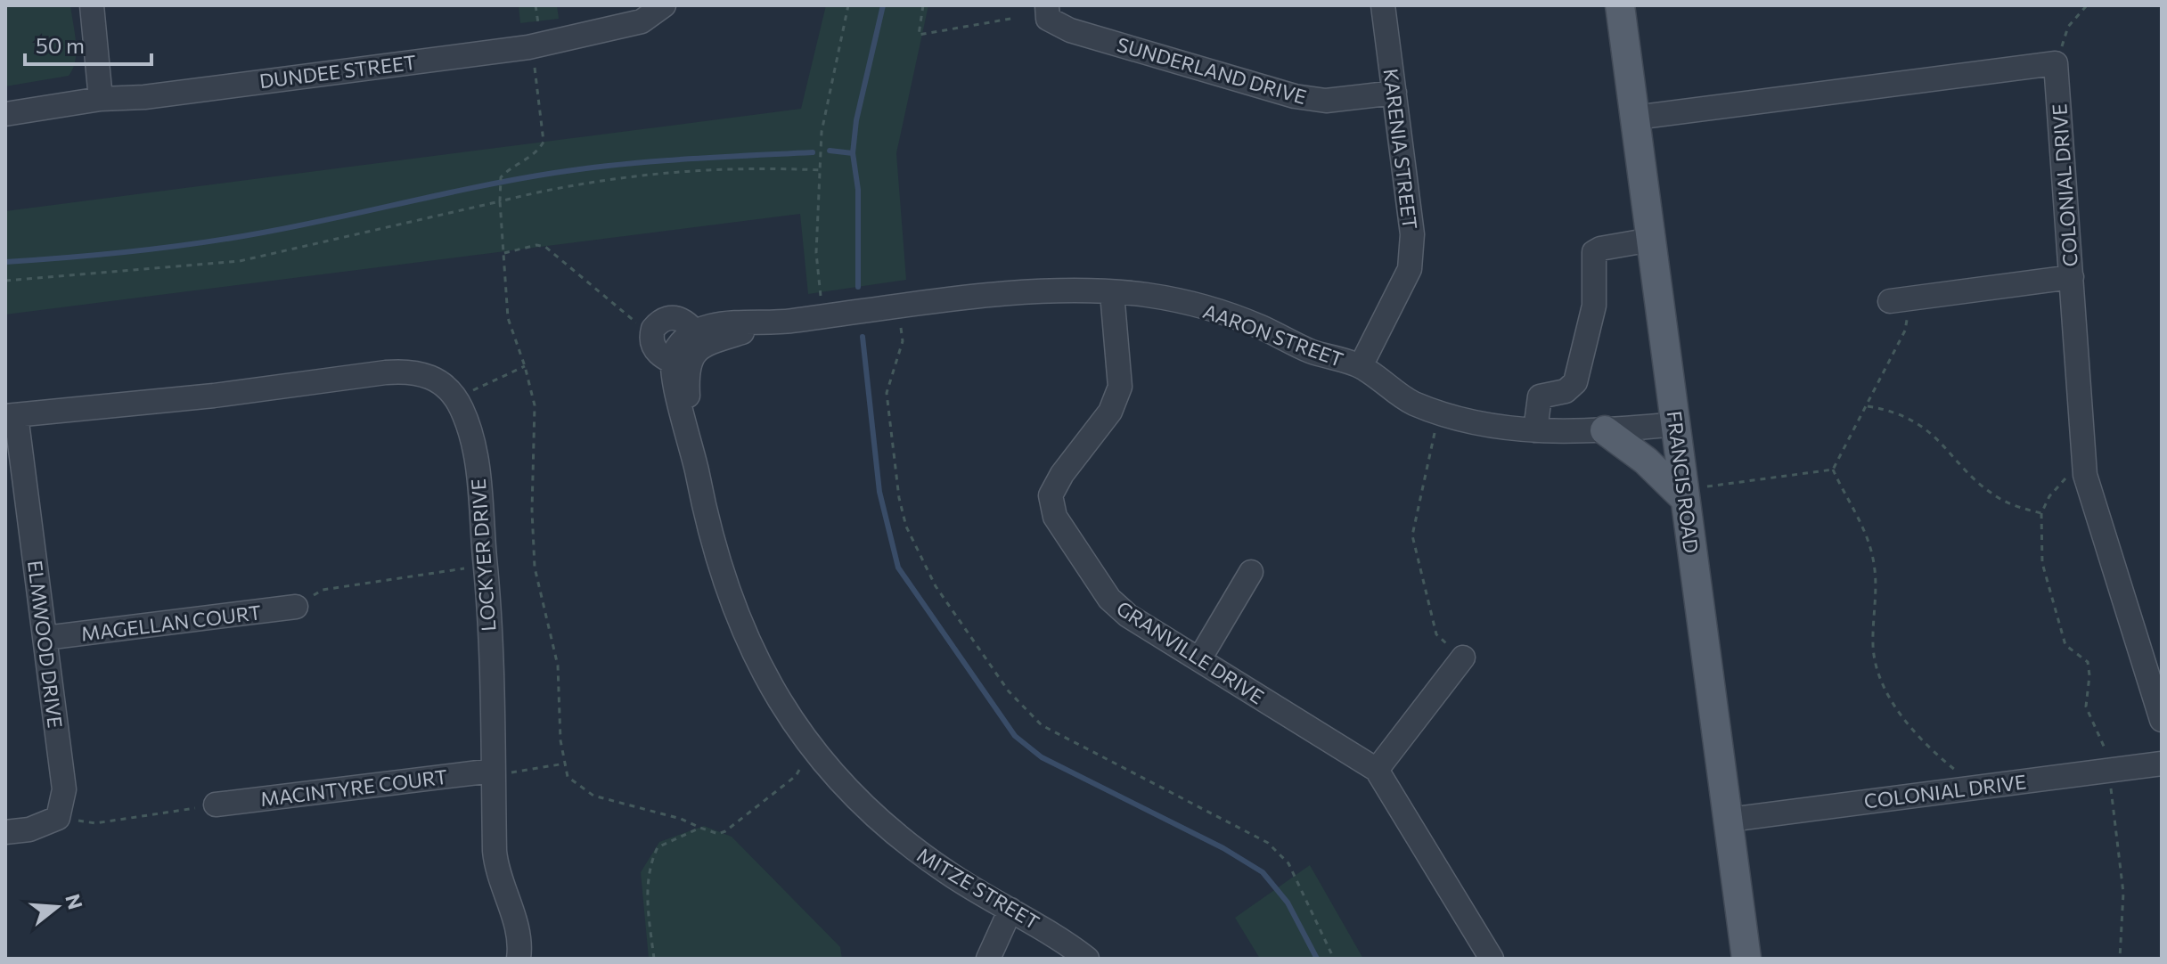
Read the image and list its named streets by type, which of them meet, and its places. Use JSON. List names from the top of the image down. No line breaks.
{"streets":{"main road":["FRANCIS ROAD"],"street":["SUNDERLAND DRIVE","DUNDEE STREET","KARENIA STREET","COLONIAL DRIVE","AARON STREET","LOCKYER DRIVE","MAGELLAN COURT","ELMWOOD DRIVE","GRANVILLE DRIVE","MACINTYRE COURT","MITZE STREET"]},"crossings":[["SUNDERLAND DRIVE","KARENIA STREET"],["KARENIA STREET","AARON STREET"],["COLONIAL DRIVE","FRANCIS ROAD"],["AARON STREET","FRANCIS ROAD"],["AARON STREET","GRANVILLE DRIVE"],["AARON STREET","MITZE STREET"],["LOCKYER DRIVE","ELMWOOD DRIVE"],["LOCKYER DRIVE","MACINTYRE COURT"],["MAGELLAN COURT","ELMWOOD DRIVE"]],"scale_bar":"50 m","north":"right"}
